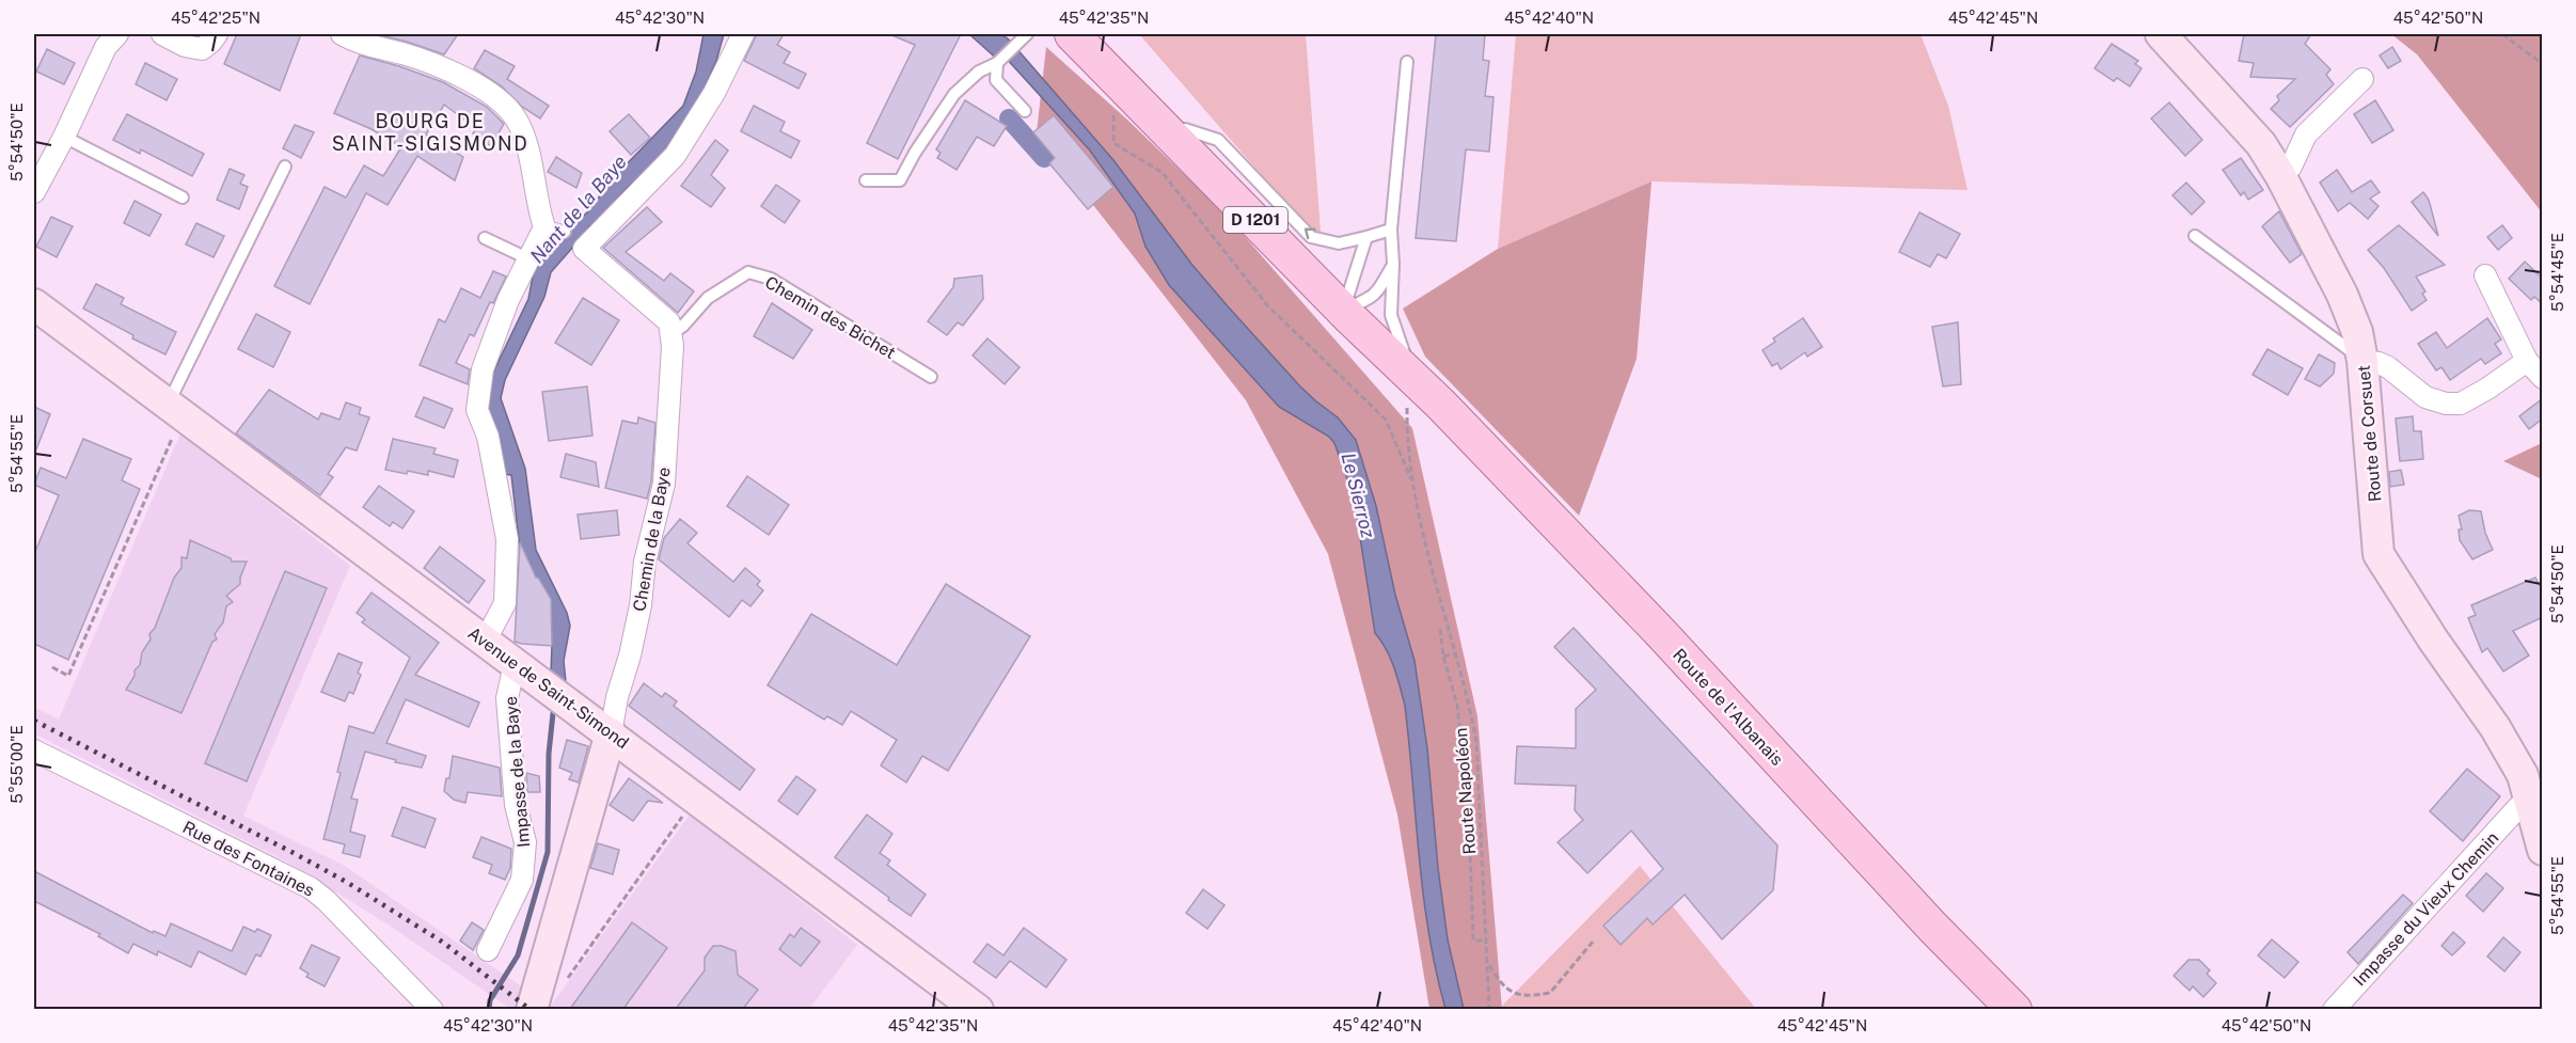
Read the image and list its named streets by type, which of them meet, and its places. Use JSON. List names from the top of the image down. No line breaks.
{"streets":{"main road":["D 1201","Route de Corsuet","Chemin de la Baye","Avenue de Saint-Simond","Route de l'Albanais"],"street":["Impasse de la Baye","Rue des Fontaines","Impasse du Vieux Chemin"],"lane":["Chemin des Bichet"],"path":["Route Napoléon"]},"crossings":[["D 1201","Route de l'Albanais"],["Chemin des Bichet","Chemin de la Baye"],["Route de Corsuet","Impasse du Vieux Chemin"],["Chemin de la Baye","Avenue de Saint-Simond"],["Avenue de Saint-Simond","Impasse de la Baye"]],"districts":["BOURG DE SAINT-SIGISMOND"],"water":["Nant de la Baye","Le Sierroz"],"coordinates":["45°42'25\"N","45°42'30\"N","45°42'35\"N","45°42'40\"N","45°42'45\"N","45°42'50\"N","5°54'50\"E","5°54'45\"E","5°54'55\"E","5°55'00\"E"]}
